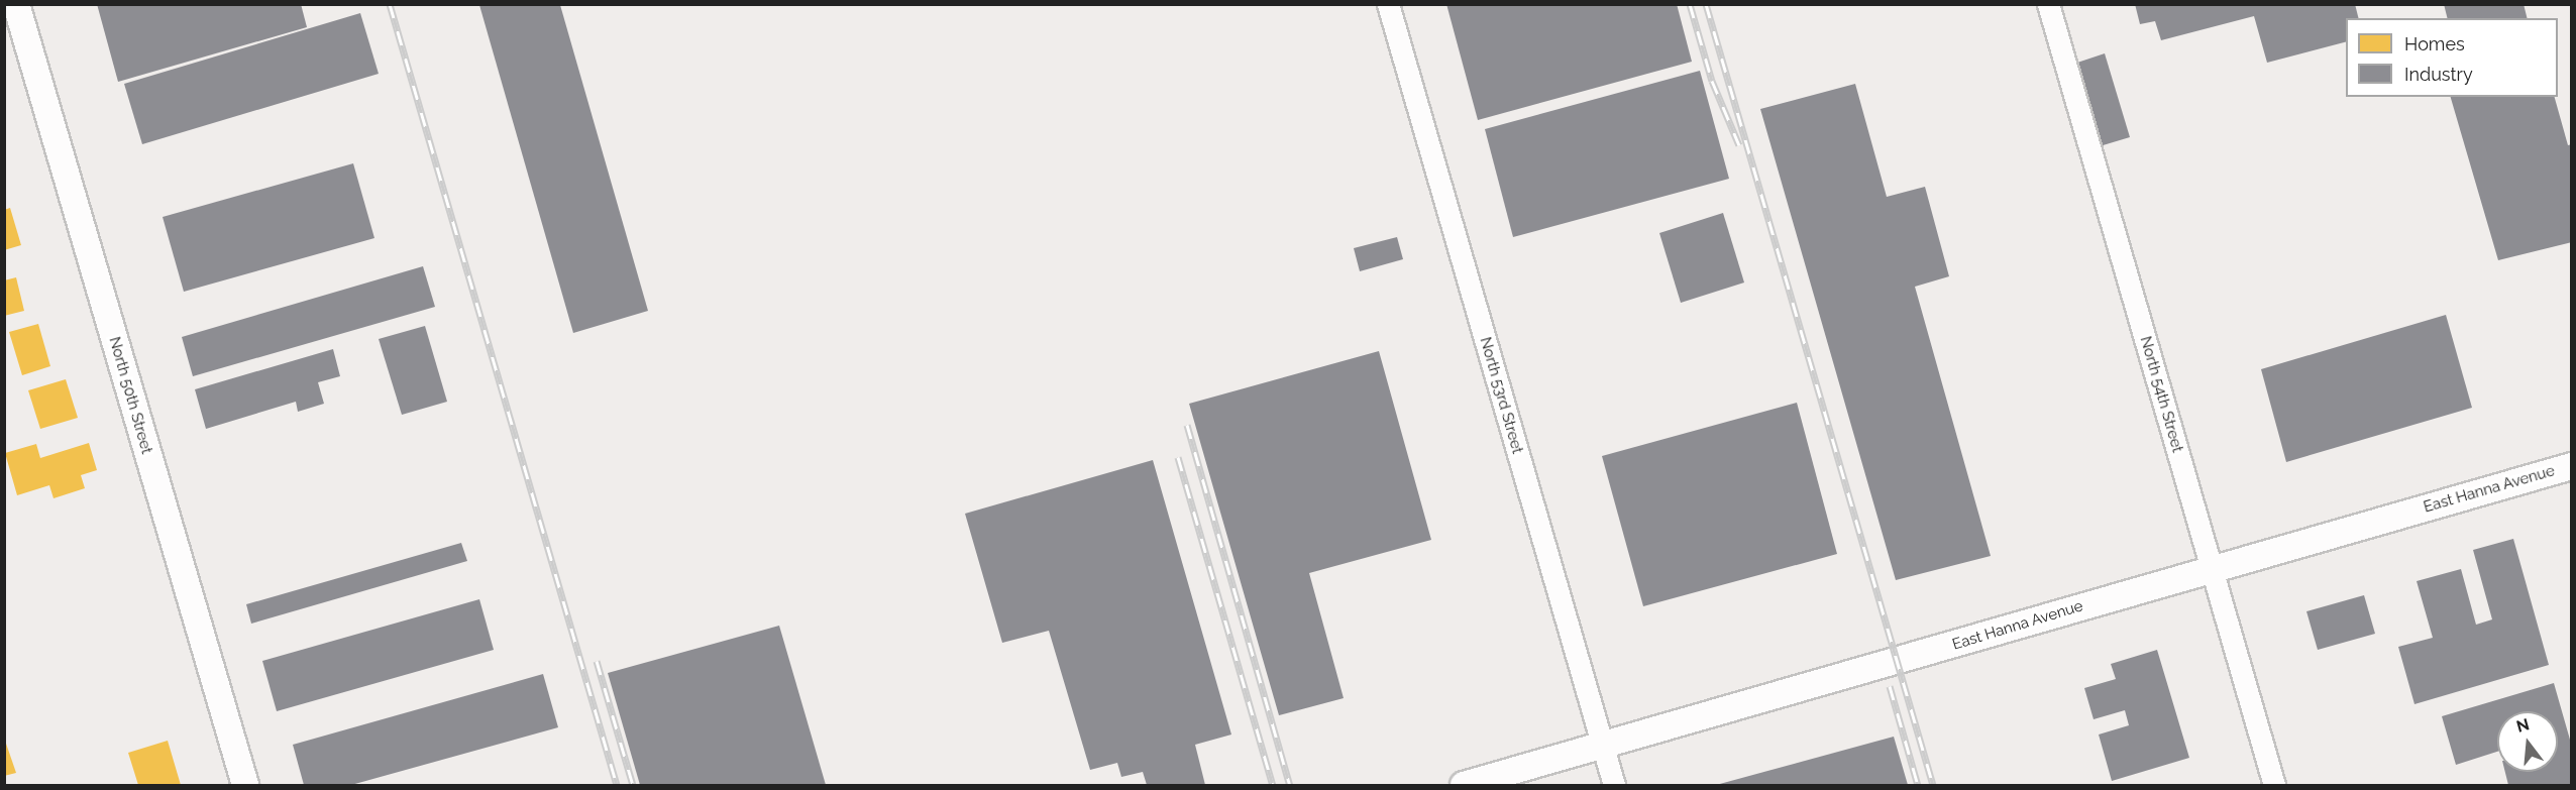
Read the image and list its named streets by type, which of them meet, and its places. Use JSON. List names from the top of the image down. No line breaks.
{"streets":{"street":["North 54th Street","North 50th Street","North 53rd Street","East Hanna Avenue"]},"crossings":[["North 54th Street","East Hanna Avenue"],["North 53rd Street","East Hanna Avenue"]],"legend":["Homes","Industry"],"north":"top"}
